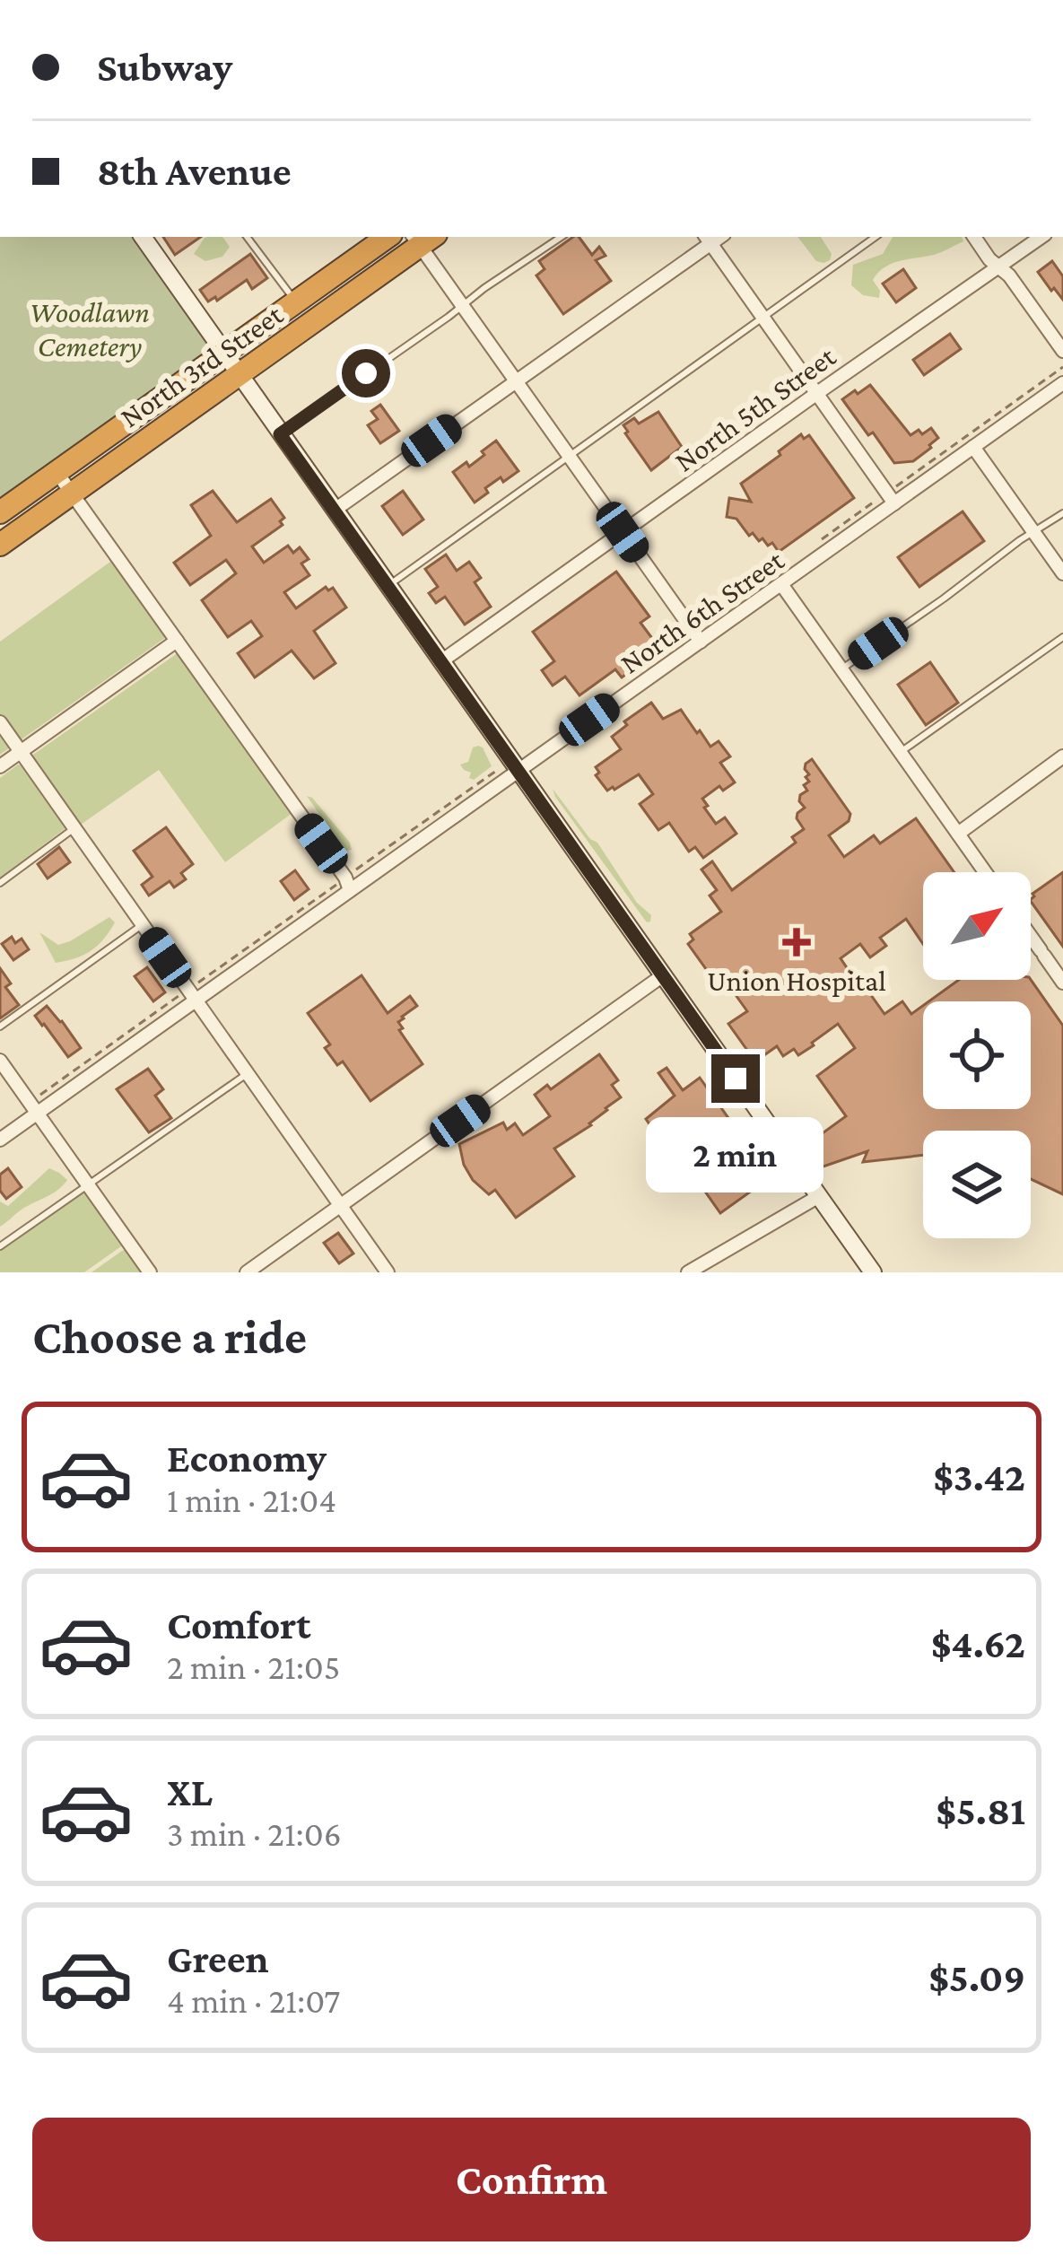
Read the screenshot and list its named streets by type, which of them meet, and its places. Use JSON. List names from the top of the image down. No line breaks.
{"streets":{"highway":["North 3rd Street"],"street":["North 5th Street","North 6th Street"]},"parks":["Woodlawn Cemetery"],"places":{"health":["Union Hospital"]},"north":"top right","page":{"banner":["Subway","8th Avenue"],"bubble":"2 min","heading":"Choose a ride","list":[{"name":"Economy","note":"1 min · 21:04","value":"$3.42"},{"name":"Comfort","note":"2 min · 21:05","value":"$4.62"},{"name":"XL","note":"3 min · 21:06","value":"$5.81"},{"name":"Green","note":"4 min · 21:07","value":"$5.09"}],"buttons":"Confirm"}}
